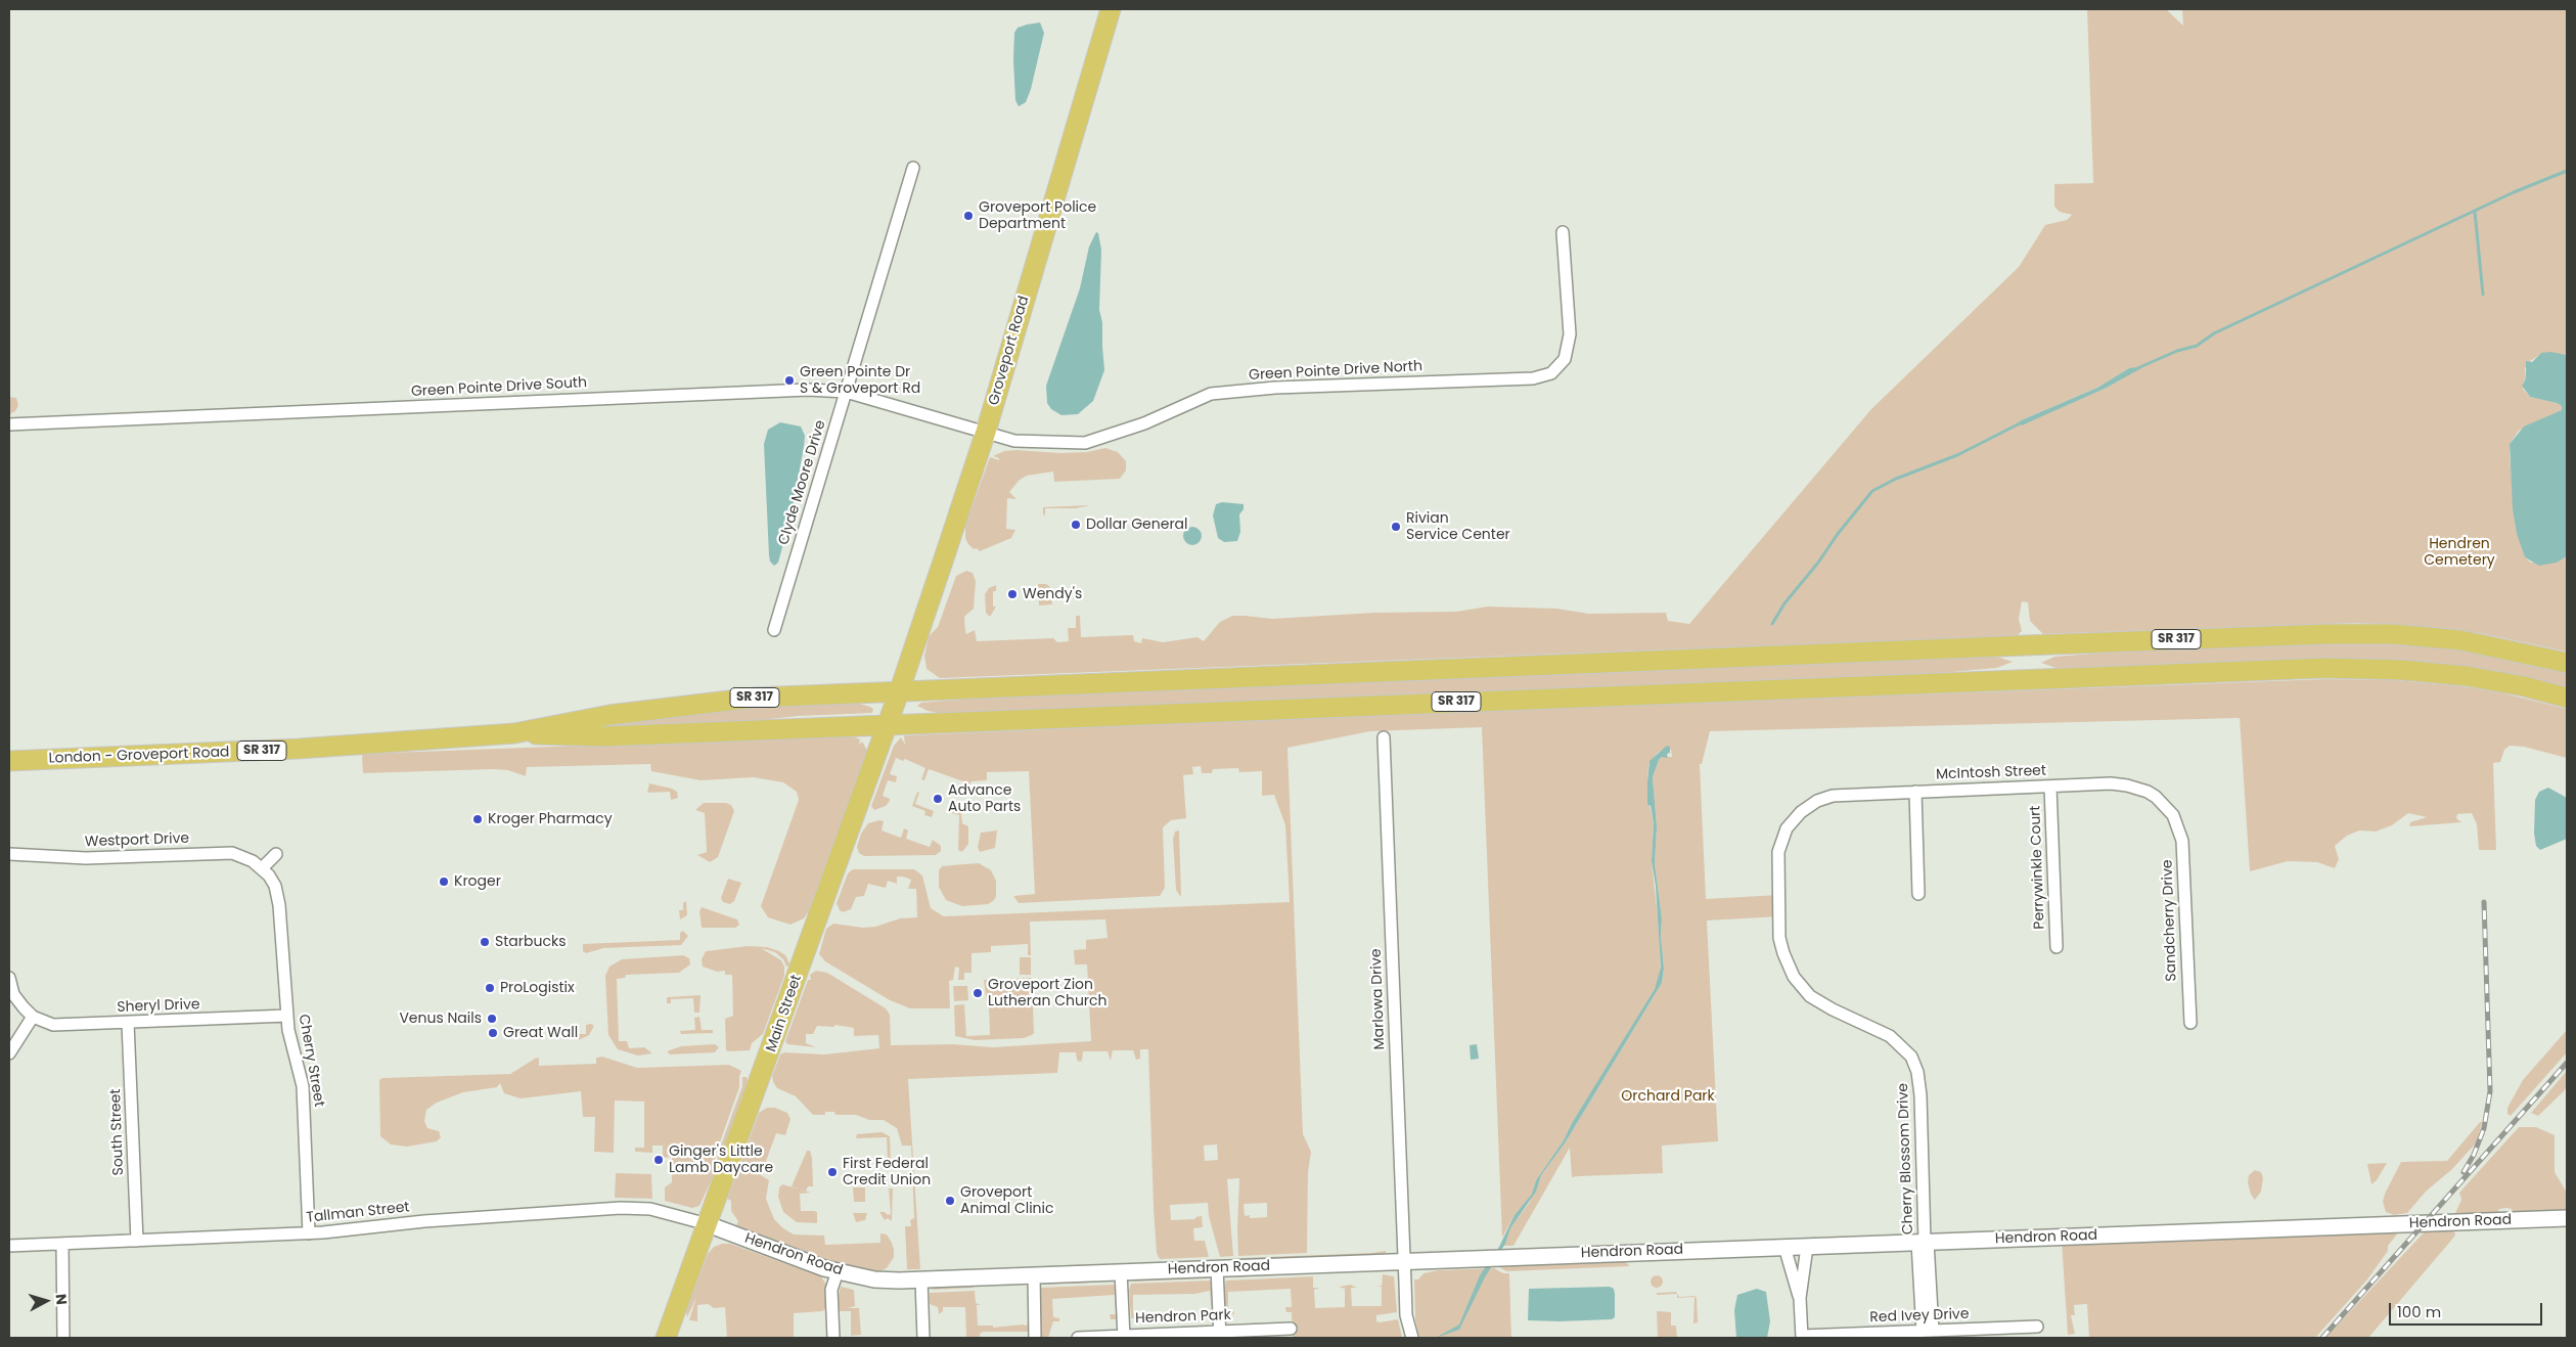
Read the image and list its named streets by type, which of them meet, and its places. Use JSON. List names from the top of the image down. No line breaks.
{"streets":{"main road":["Groveport Road","SR 317","London - Groveport Road","Main Street"],"street":["Green Pointe Drive North","Green Pointe Drive South","Clyde Moore Drive","McIntosh Street","Westport Drive","Perrywinkle Court","Sandcherry Drive","Marlowa Drive","Sheryl Drive","Cherry Street","South Street","Cherry Blossom Drive","Tallman Street","Hendron Road","Red Ivey Drive","Hendron Park"]},"crossings":[["Groveport Road","Green Pointe Drive North"],["Groveport Road","Green Pointe Drive South"],["Groveport Road","SR 317"],["Groveport Road","Main Street"],["Green Pointe Drive North","Green Pointe Drive South"],["Green Pointe Drive South","Clyde Moore Drive"],["SR 317","London - Groveport Road"],["SR 317","Main Street"],["McIntosh Street","Perrywinkle Court"],["McIntosh Street","Sandcherry Drive"],["McIntosh Street","Cherry Blossom Drive"],["Westport Drive","Cherry Street"],["Marlowa Drive","Hendron Road"],["Sheryl Drive","Cherry Street"],["Sheryl Drive","South Street"],["Main Street","Tallman Street"],["Main Street","Hendron Road"],["Cherry Street","Tallman Street"],["South Street","Tallman Street"],["Cherry Blossom Drive","Hendron Road"],["Cherry Blossom Drive","Red Ivey Drive"],["Tallman Street","Hendron Road"]],"parks":["Hendren Cemetery","Orchard Park"],"places":["Groveport Police Department","Green Pointe Dr S & Groveport Rd","Dollar General","Rivian Service Center","Wendy's","Advance Auto Parts","Kroger Pharmacy","Kroger","Starbucks","ProLogistix","Groveport Zion Lutheran Church","Venus Nails","Great Wall","Ginger's Little Lamb Daycare","First Federal Credit Union","Groveport Animal Clinic"],"scale_bar":"100 m","north":"right"}
